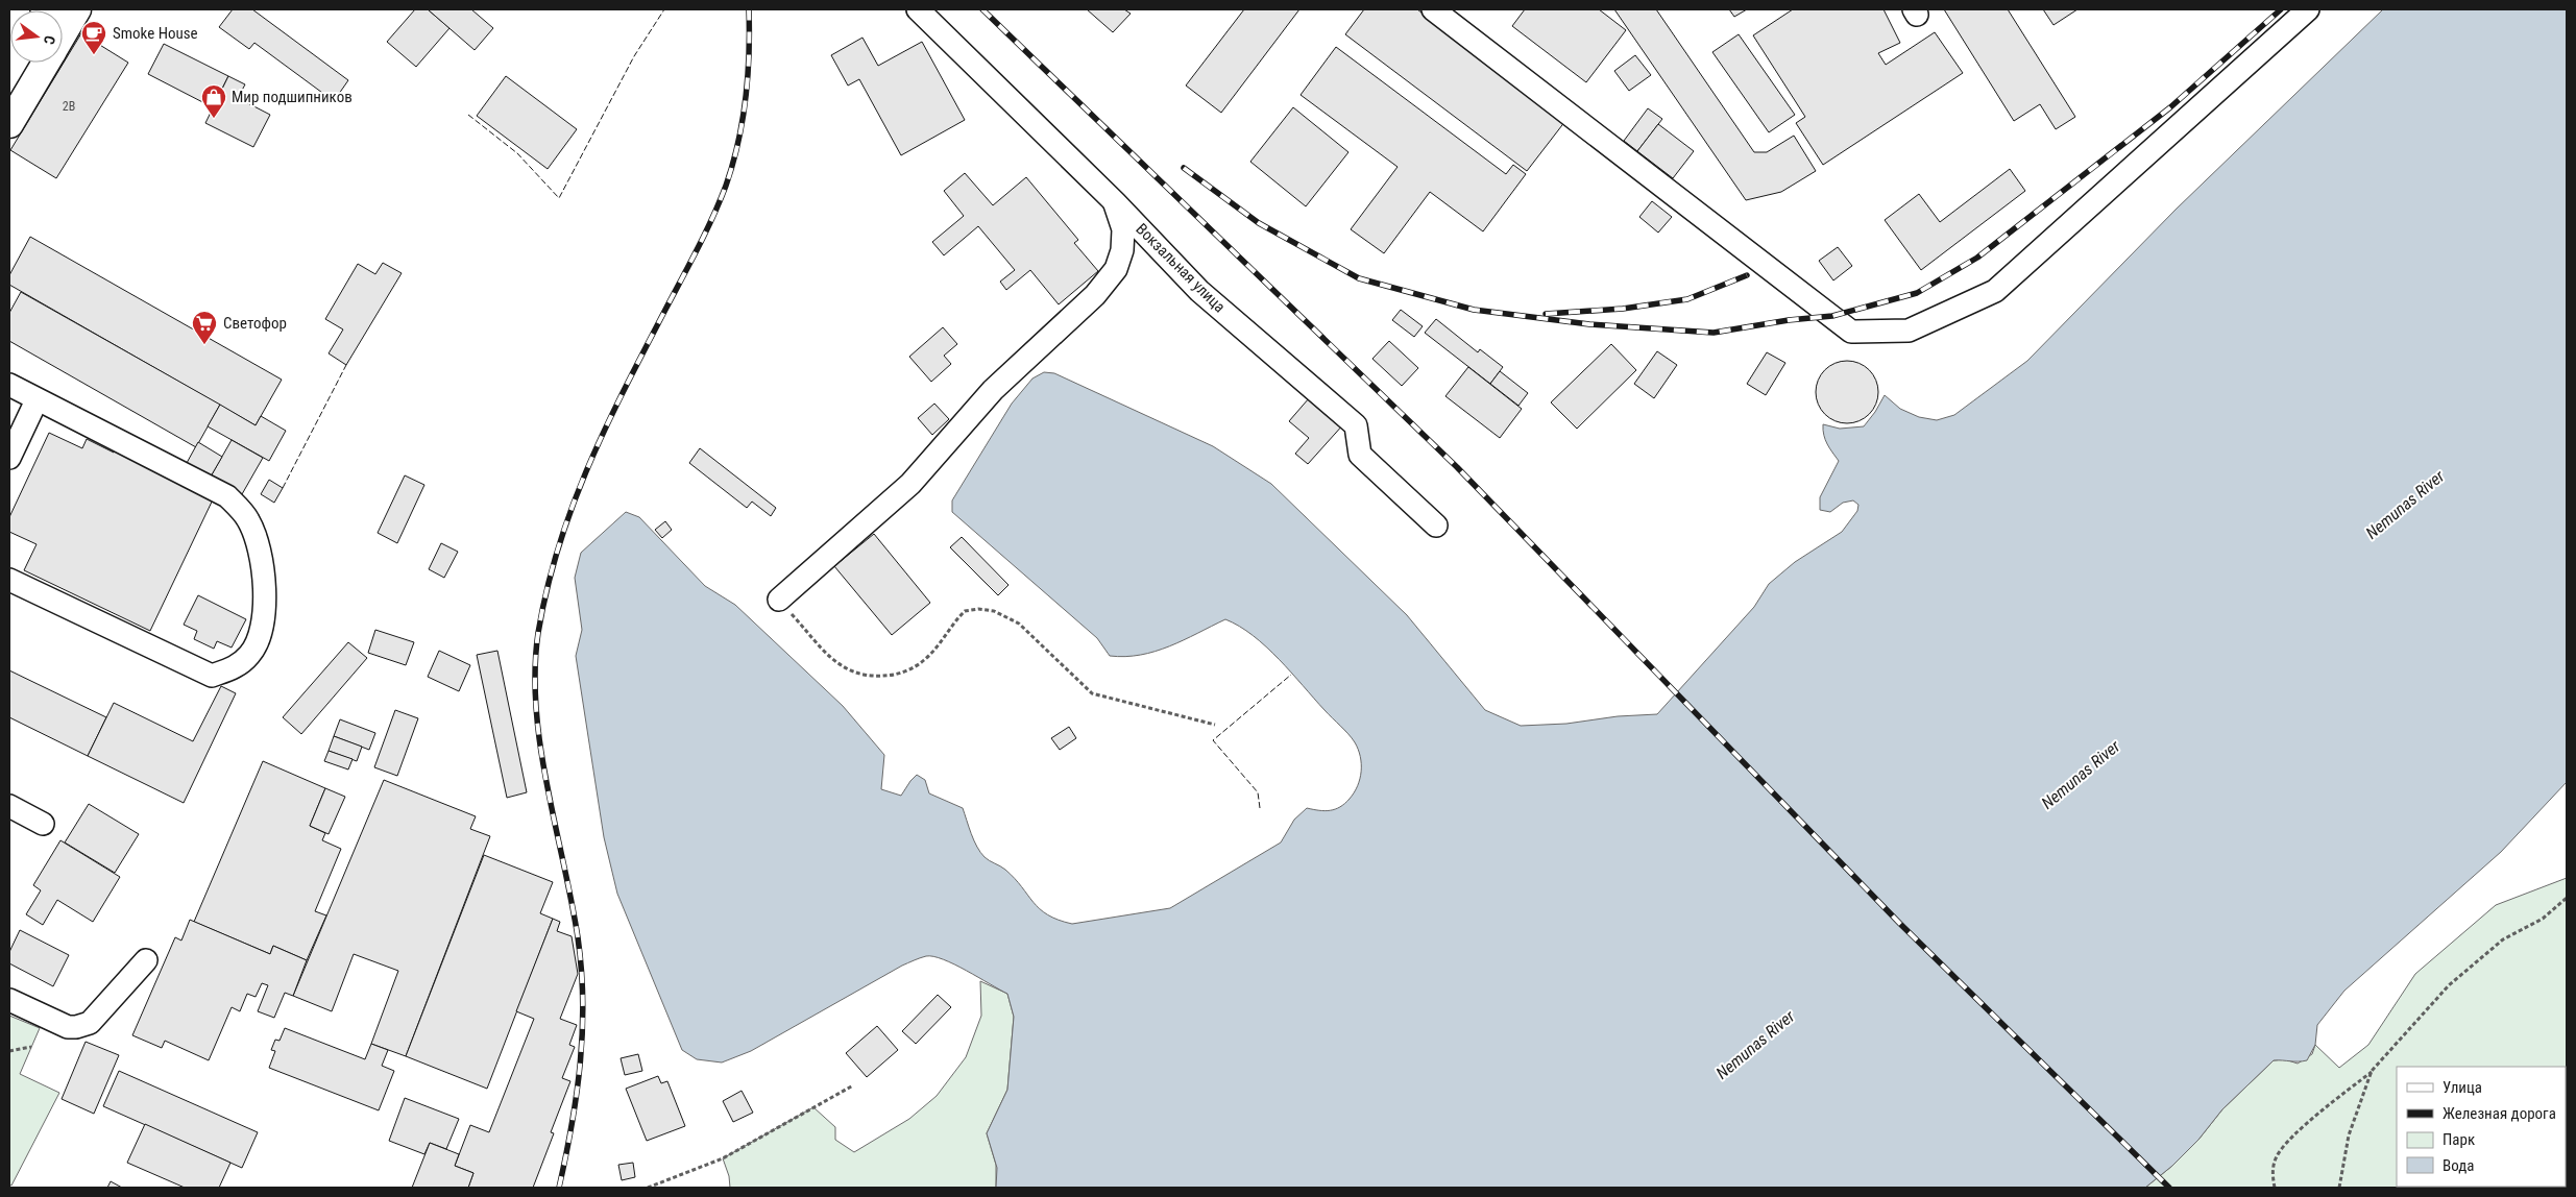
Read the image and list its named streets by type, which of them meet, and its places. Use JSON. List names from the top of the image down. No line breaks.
{"streets":{"street":["Вокзальная улица"]},"water":["Nemunas River"],"places":{"cafe":["Smoke House"],"shop":["Мир подшипников"],"supermarket":["Светофор"]},"house_numbers":["2В"],"legend":["Улица","Железная дорога","Парк","Вода"],"north":"right"}
